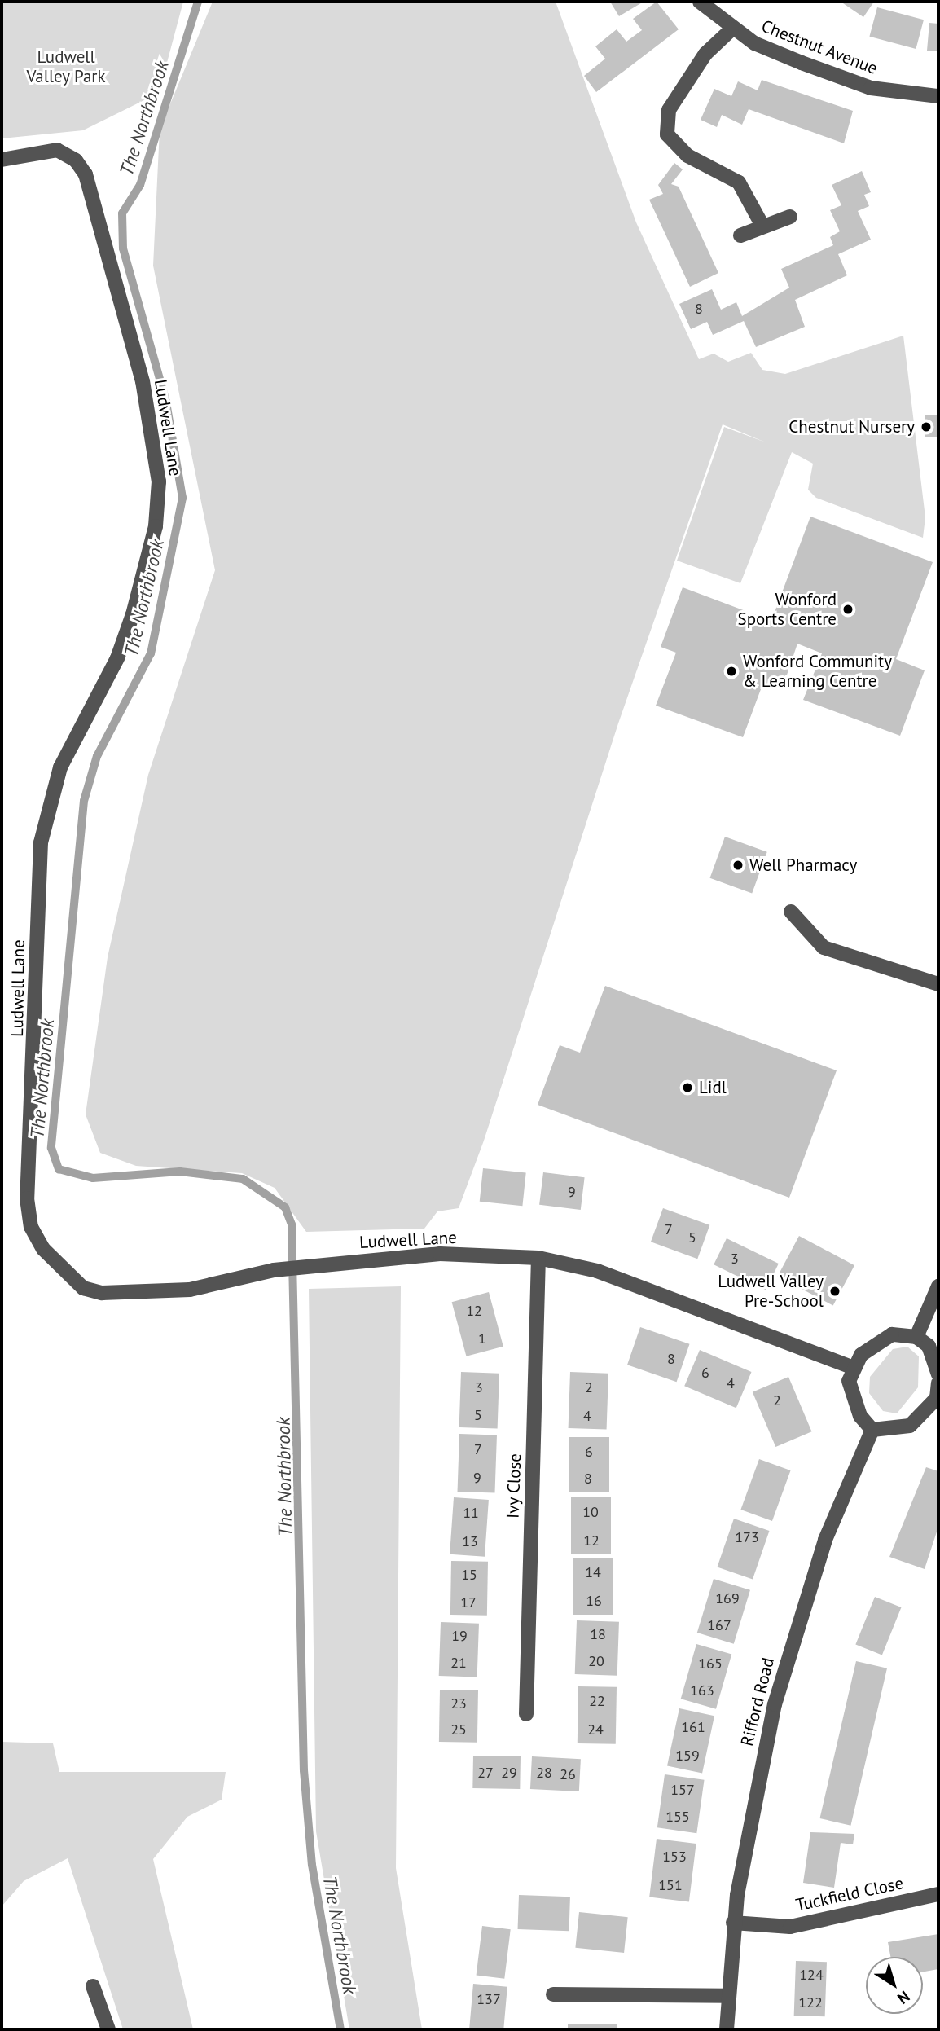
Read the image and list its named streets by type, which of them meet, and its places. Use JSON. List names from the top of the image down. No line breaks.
{"streets":{"street":["Chestnut Avenue","Ludwell Lane","Ivy Close","Rifford Road","Tuckfield Close"]},"crossings":[["Ludwell Lane","Ivy Close"],["Rifford Road","Tuckfield Close"]],"water":["The Northbrook"],"parks":["Ludwell Valley Park"],"places":["Chestnut Nursery","Wonford Sports Centre","Wonford Community & Learning Centre","Well Pharmacy","Lidl","Ludwell Valley Pre-School"],"house_numbers":["8","9","7","5","3","12","1","8","6","4","3","2","2","5","4","7","6","9","8","10","11","173","12","13","14","15","169","16","17","167","18","19","20","21","165","163","22","23","161","25","24","159","27","29","28","26","157","155","153","151","124","137","122"],"north":"bottom right"}
